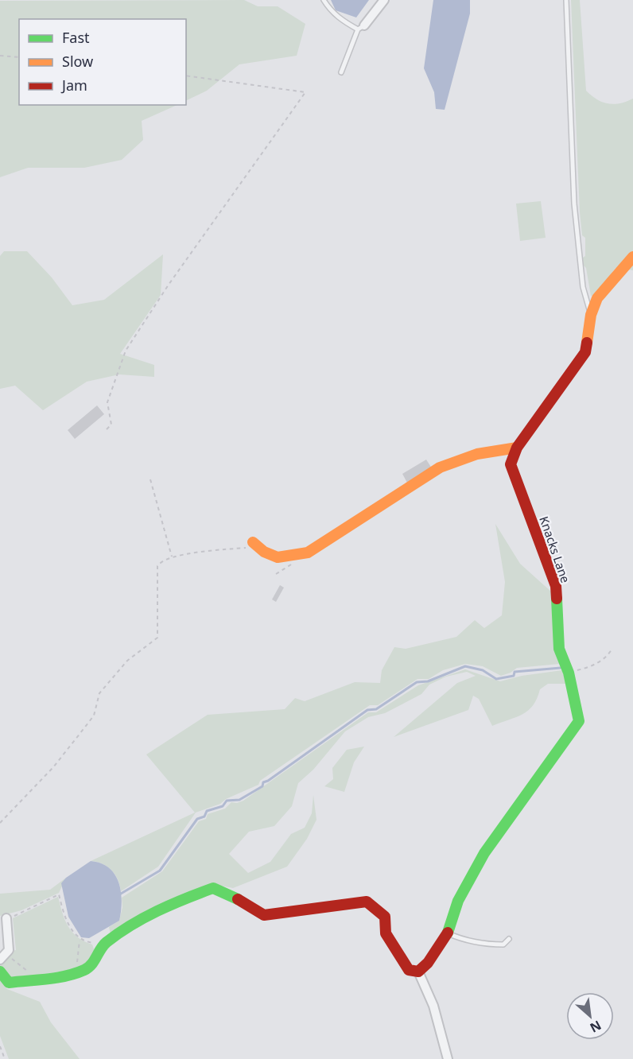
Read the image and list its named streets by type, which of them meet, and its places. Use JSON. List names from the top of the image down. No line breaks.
{"streets":{"street":["Knacks Lane"]},"legend":["Fast","Slow","Jam"],"north":"bottom right"}
